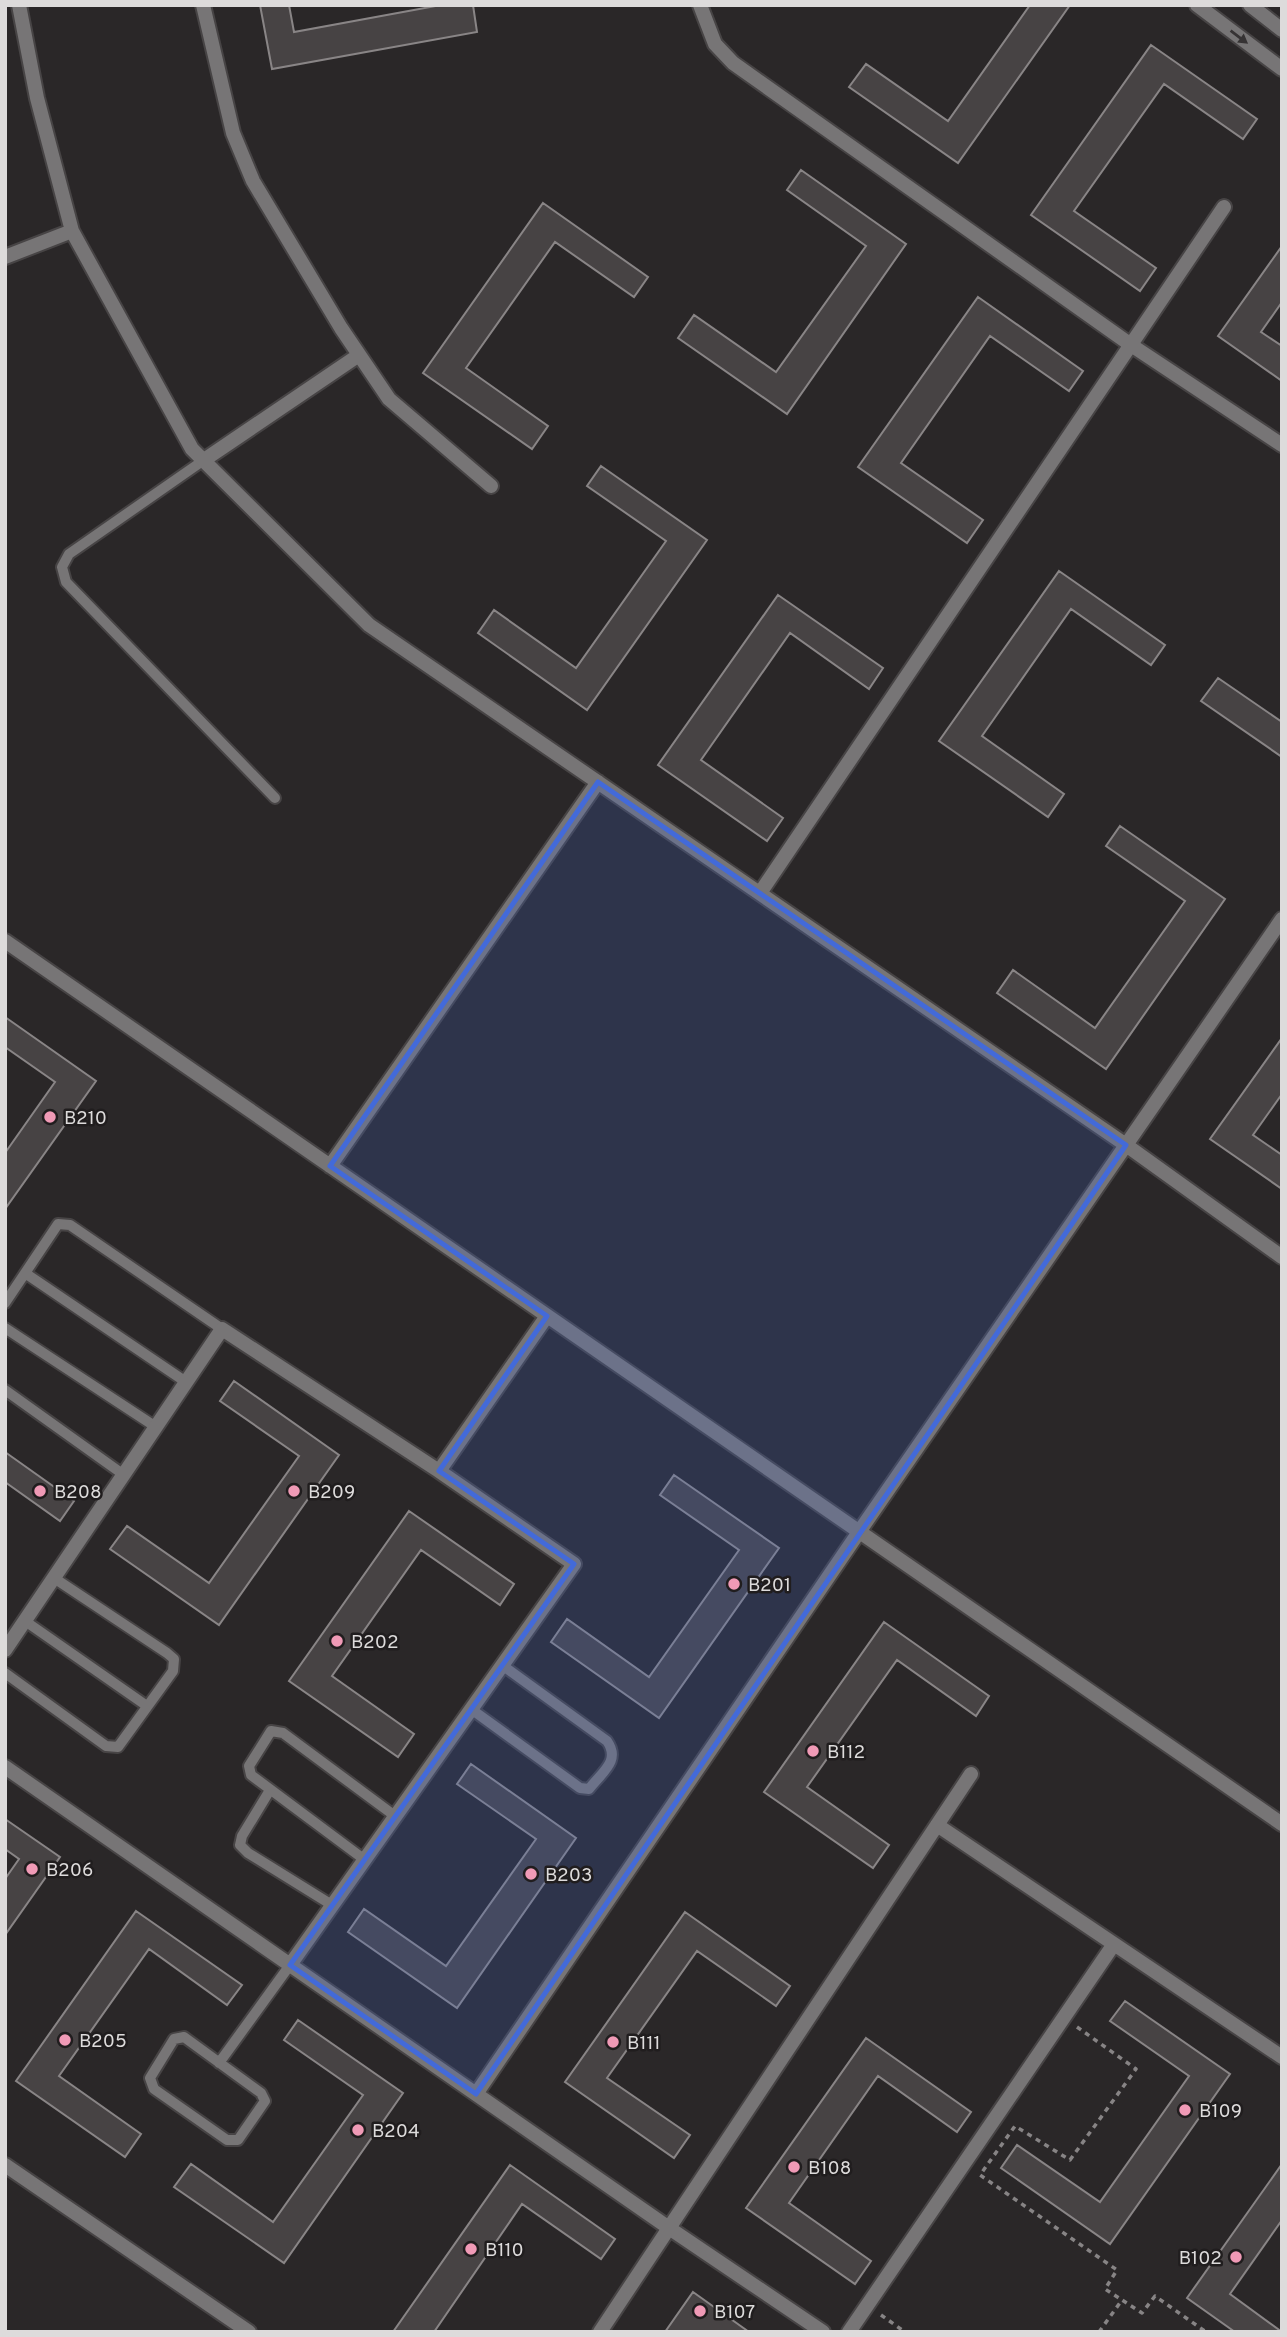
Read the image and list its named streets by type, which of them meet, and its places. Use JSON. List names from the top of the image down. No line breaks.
{"places":["B210","B208","B209","B201","B202","B112","B206","B203","B205","B111","B109","B204","B108","B110","B102","B107"]}
